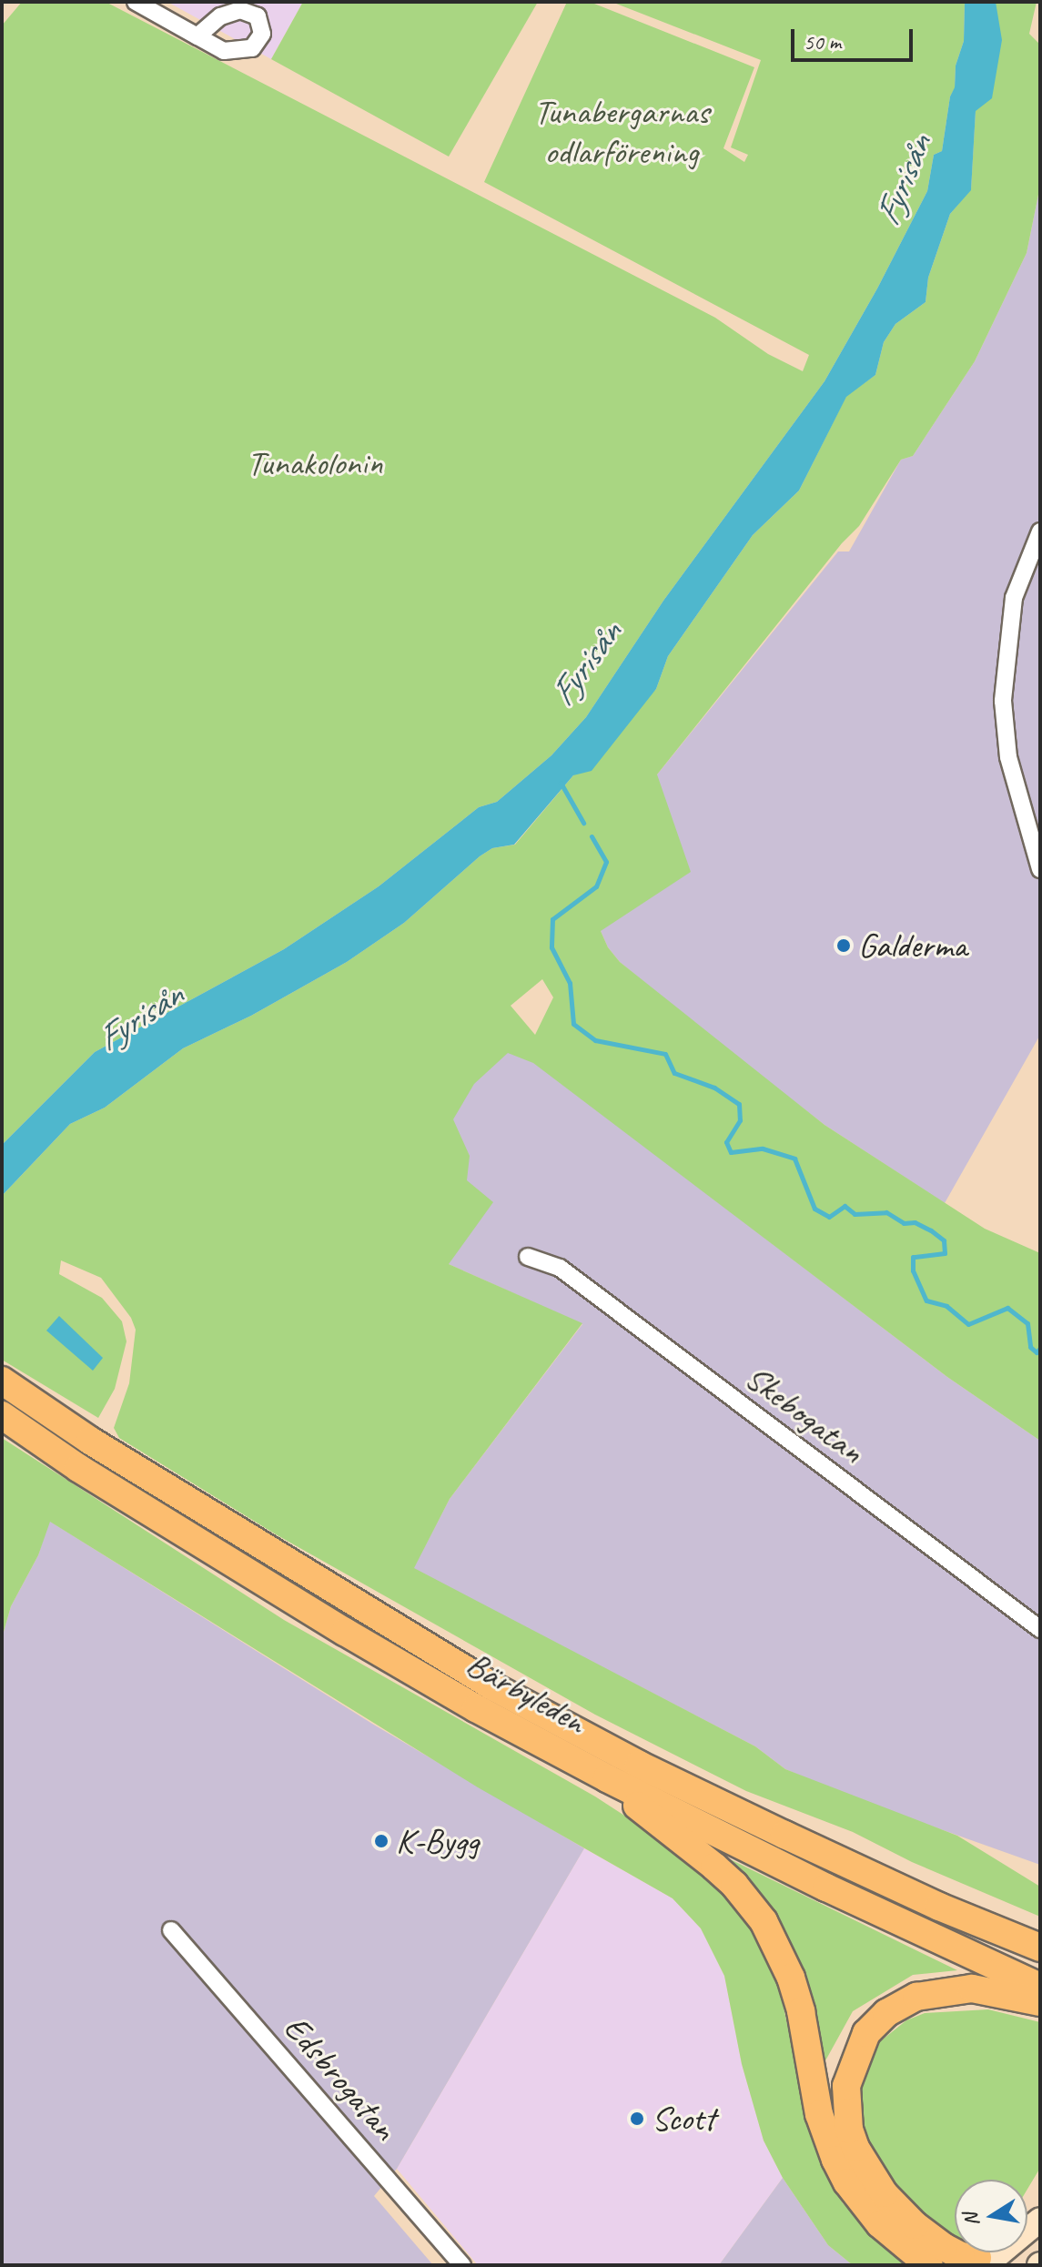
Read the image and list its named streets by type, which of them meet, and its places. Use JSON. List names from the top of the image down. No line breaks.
{"streets":{"main road":["Bärbyleden"],"street":["Skebogatan","Edsbrogatan"]},"water":["Fyrisån"],"parks":["Tunabergarnas odlarförening","Tunakolonin"],"places":["Galderma","K-Bygg","Scott"],"scale_bar":"50 m","north":"left"}
